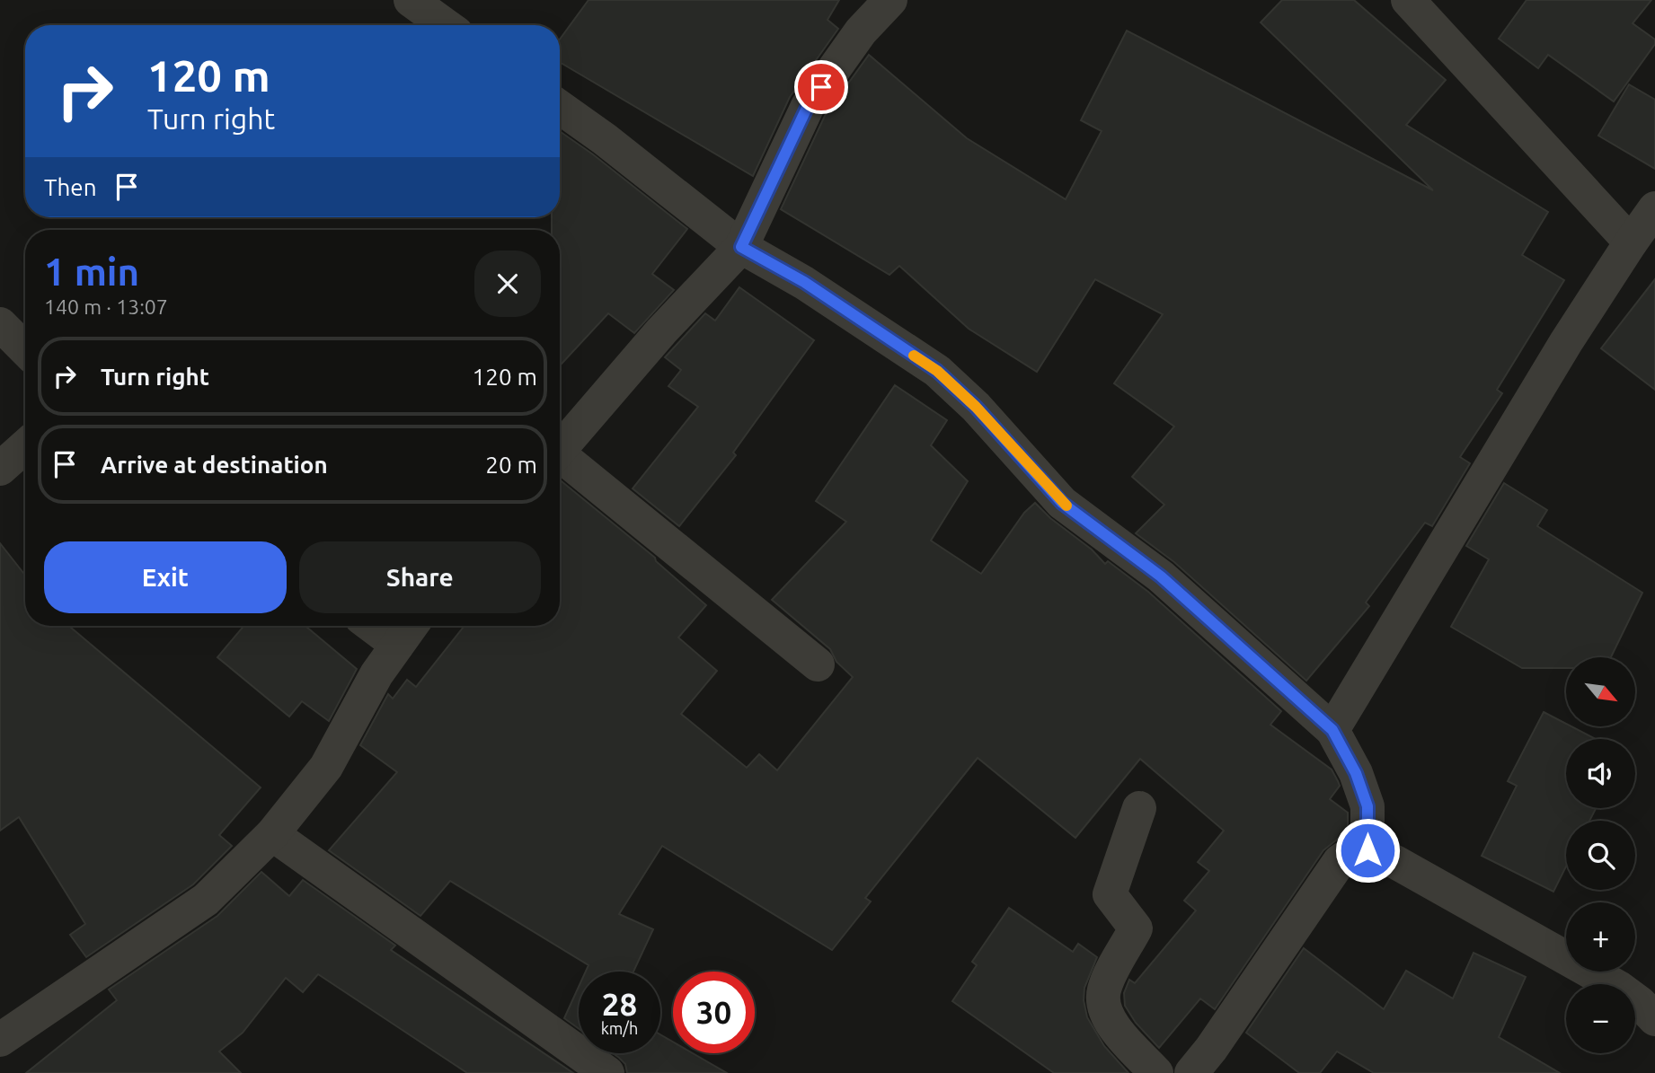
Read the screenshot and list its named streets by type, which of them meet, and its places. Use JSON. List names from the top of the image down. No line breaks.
{"north":"bottom right","page":{"turn":["120 m","Turn right"],"then":"Then","heading":["1 min","140 m · 13:07"],"list":[{"name":"Turn right","value":"120 m"},{"name":"Arrive at destination","value":"20 m"}],"buttons":["Exit","Share"],"map_buttons":["+","−"],"speed":"28 km/h","limit":"30"}}
